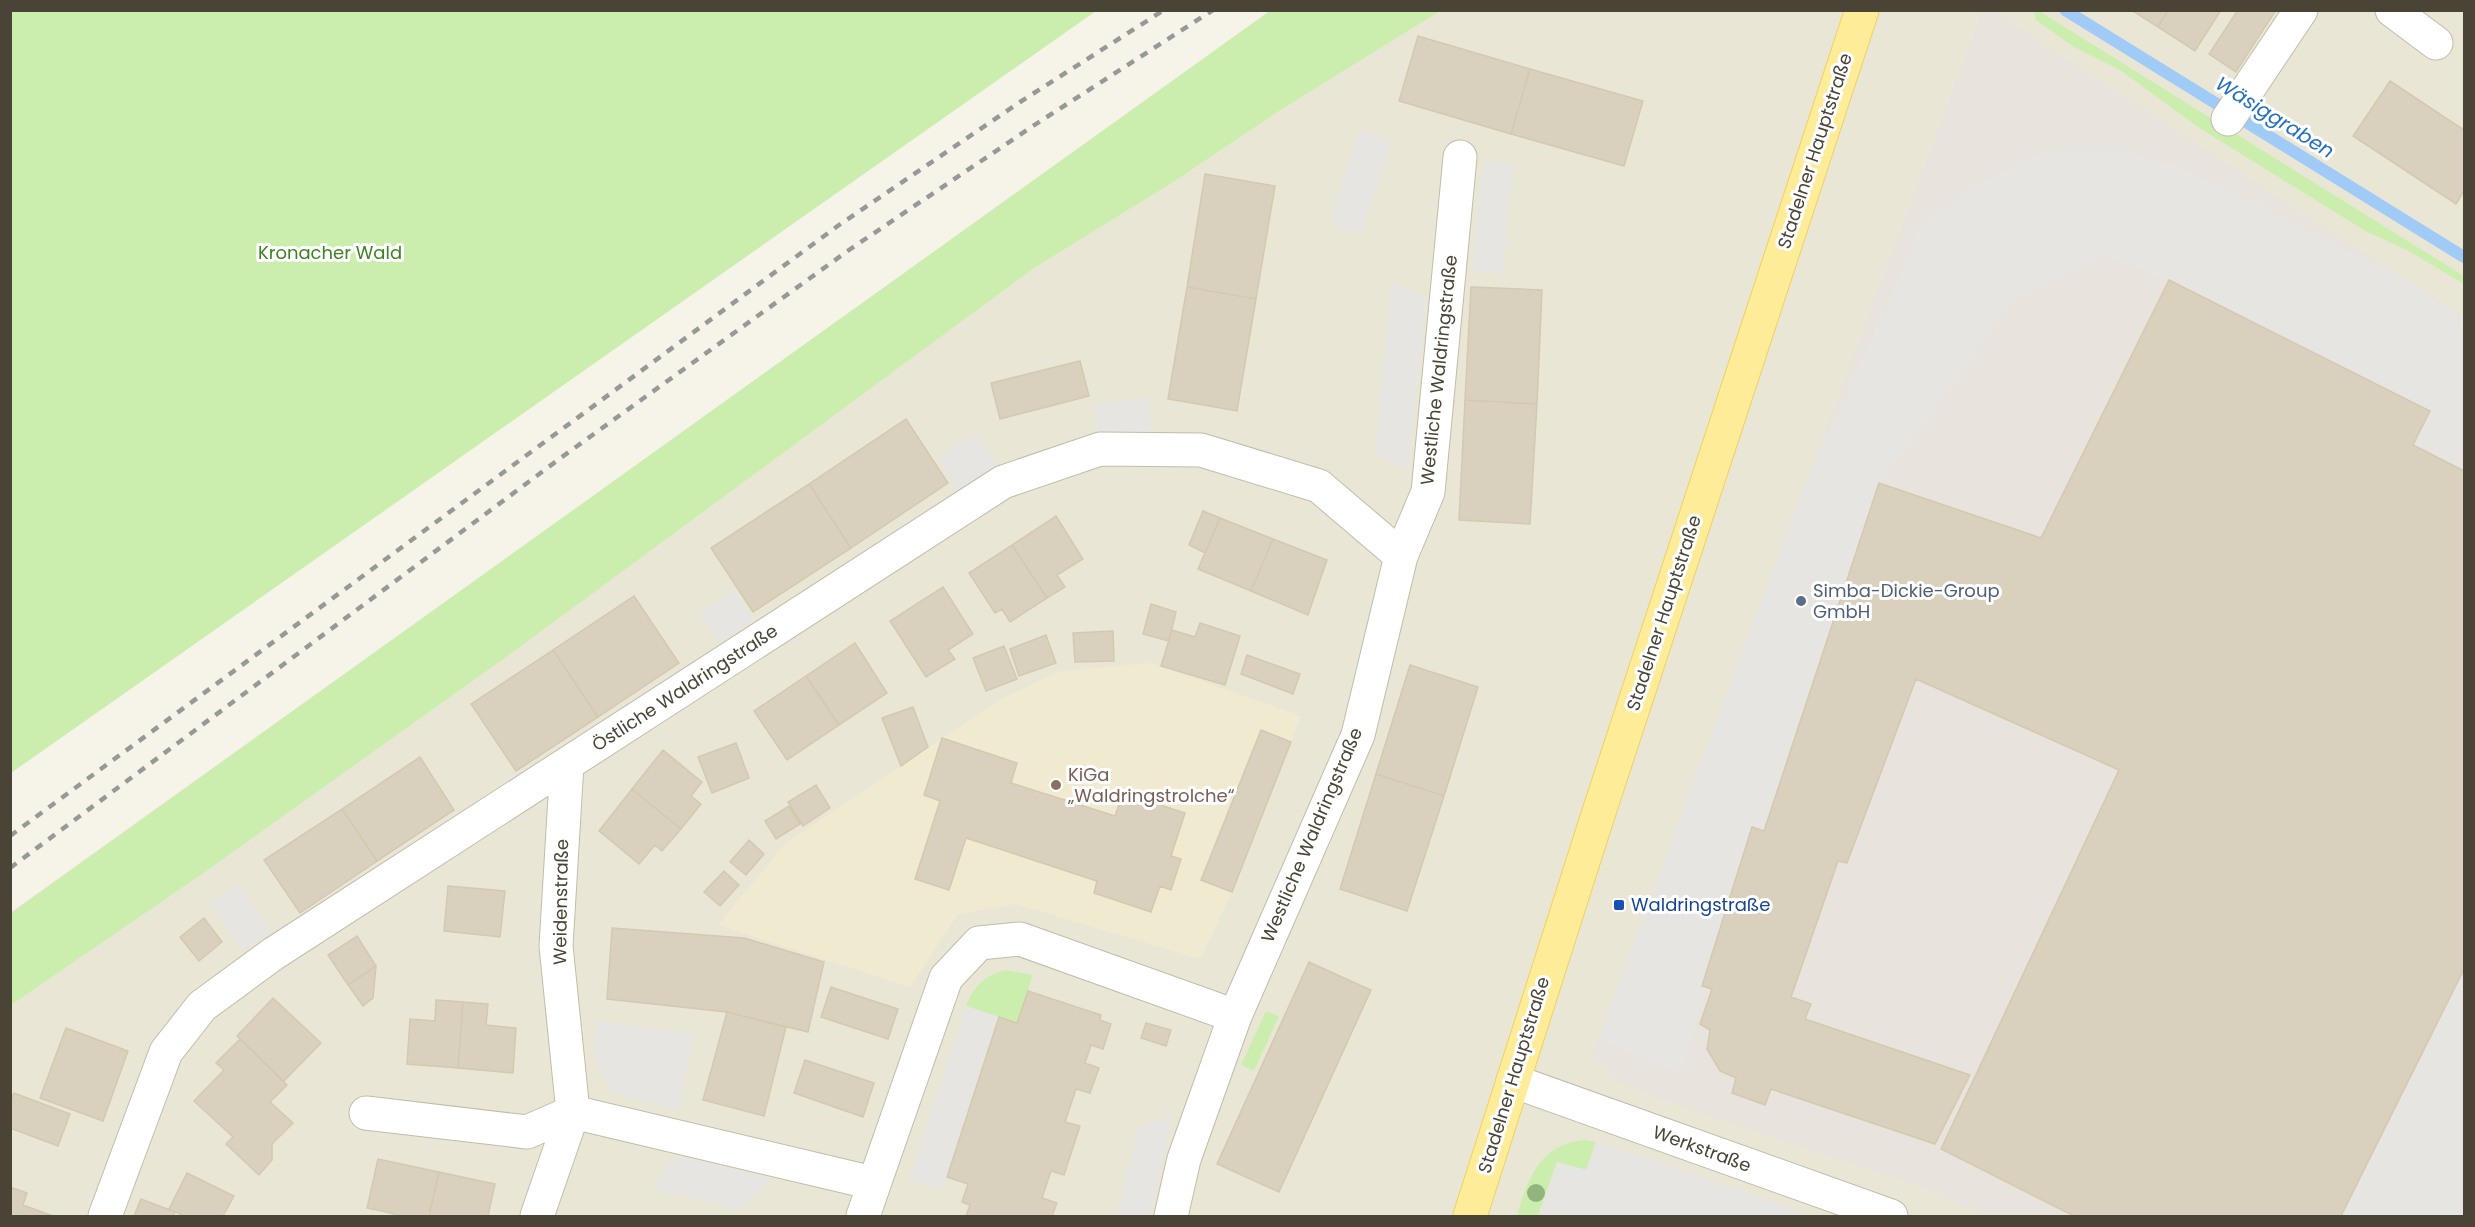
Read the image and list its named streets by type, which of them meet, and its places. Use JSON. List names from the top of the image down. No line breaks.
{"streets":{"main road":["Stadelner Hauptstraße"],"street":["Westliche Waldringstraße","Östliche Waldringstraße","Weidenstraße","Werkstraße"]},"crossings":[["Stadelner Hauptstraße","Werkstraße"],["Westliche Waldringstraße","Östliche Waldringstraße"],["Östliche Waldringstraße","Weidenstraße"]],"water":["Wäsiggraben"],"parks":["Kronacher Wald"],"places":{"other":["Simba-Dickie-Group GmbH","KiGa „Waldringstrolche“"],"transit":["Waldringstraße"]}}
